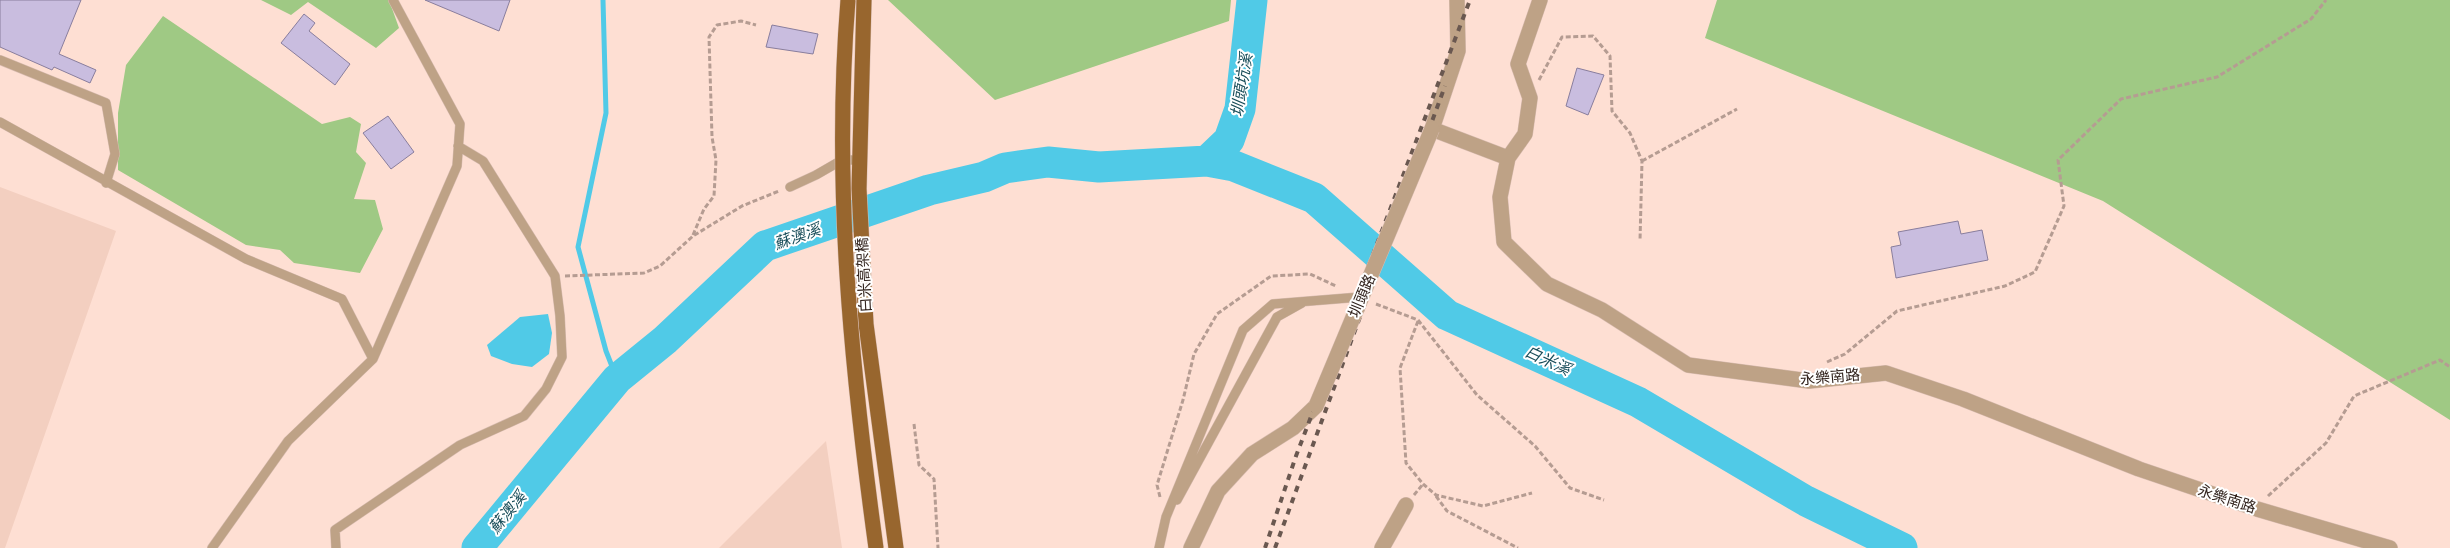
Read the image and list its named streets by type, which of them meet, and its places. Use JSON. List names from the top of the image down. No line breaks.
{"streets":{"main road":["白米高架橋"],"street":["圳頭路","永樂南路"]},"water":["圳頭坑溪","蘇澳溪","白米溪"]}
